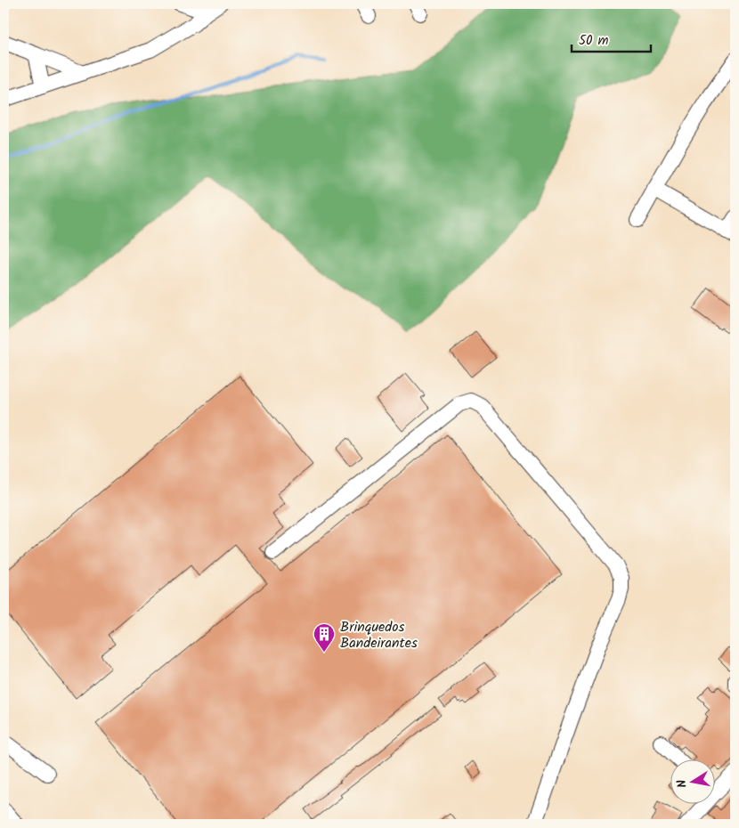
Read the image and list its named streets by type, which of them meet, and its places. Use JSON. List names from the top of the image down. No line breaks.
{"places":{"building":["Brinquedos Bandeirantes"]},"scale_bar":"50 m","north":"left"}
